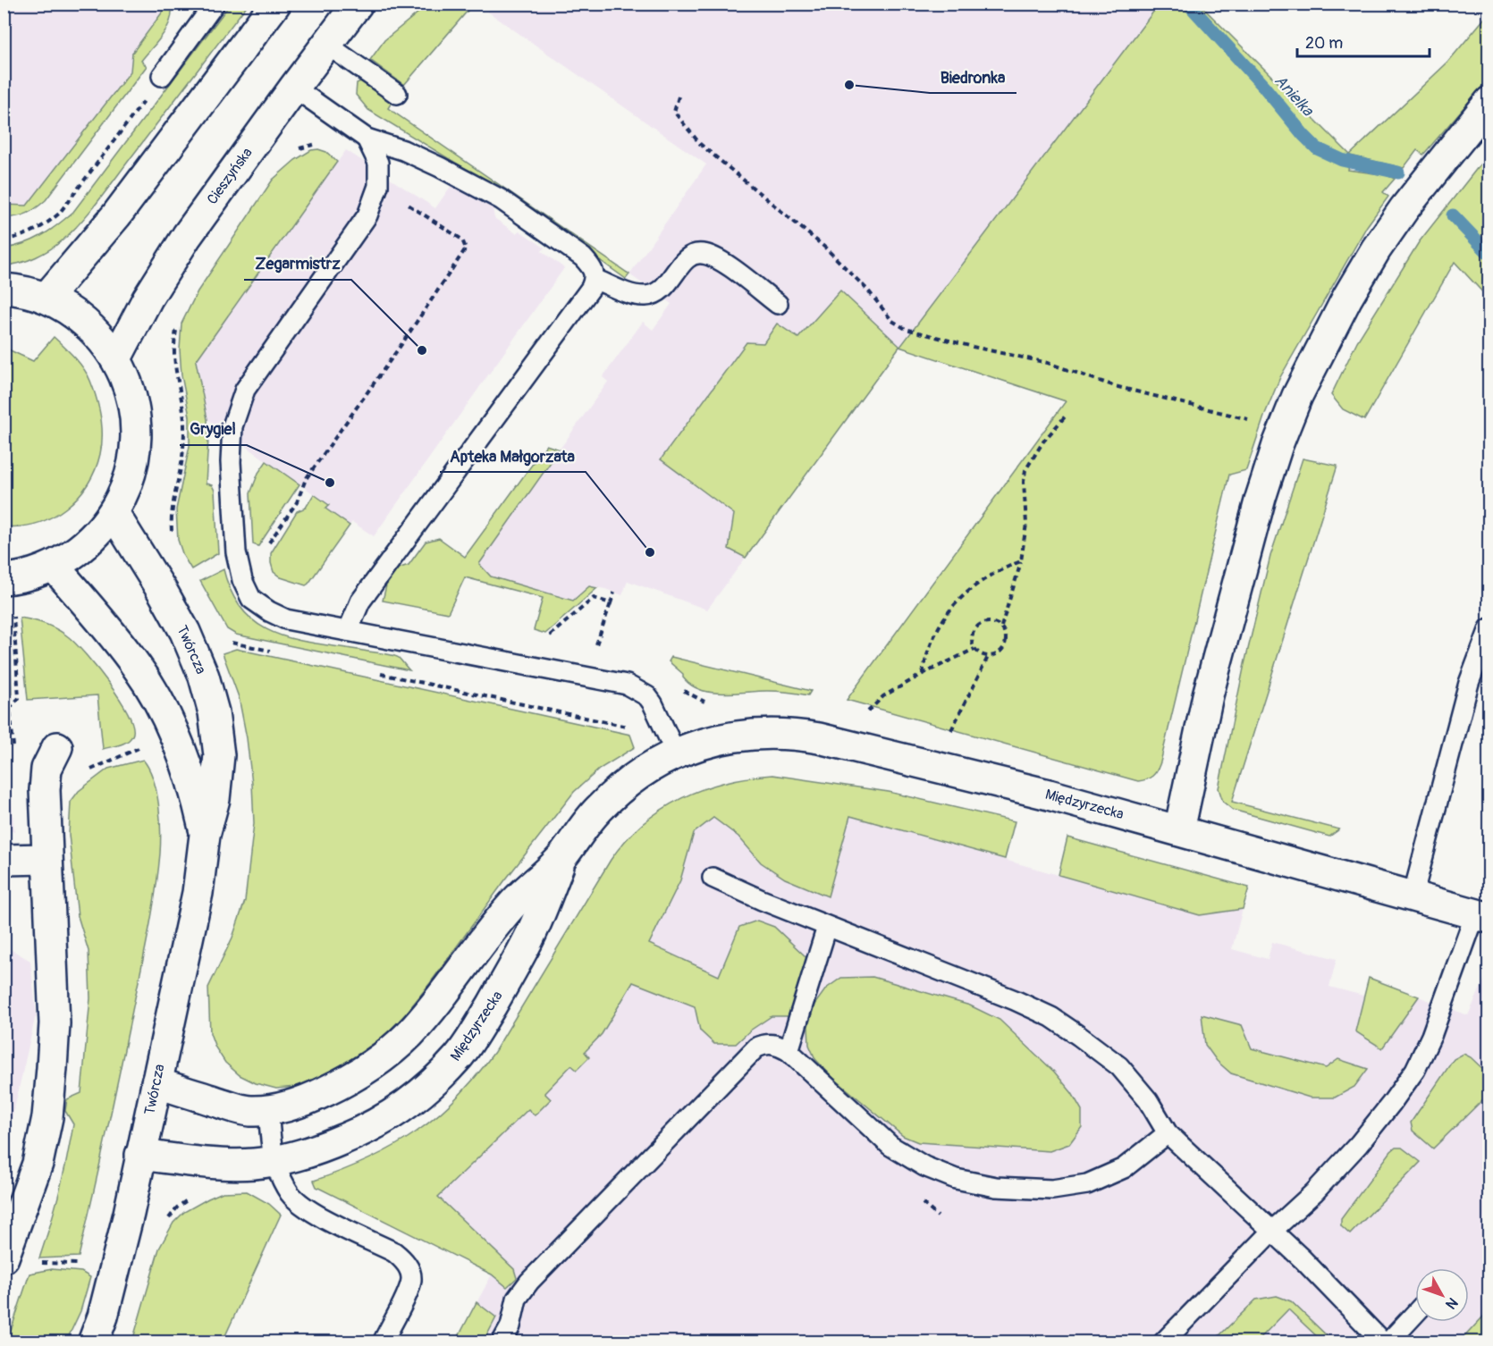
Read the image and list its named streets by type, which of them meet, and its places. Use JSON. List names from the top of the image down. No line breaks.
{"streets":{"street":["Cieszyńska","Twórcza","Międzyrzecka"]},"crossings":[["Twórcza","Międzyrzecka"]],"water":["Anielka"],"places":["Biedronka","Zegarmistrz","Grygiel","Apteka Małgorzata"],"scale_bar":"20 m","north":"bottom right"}
